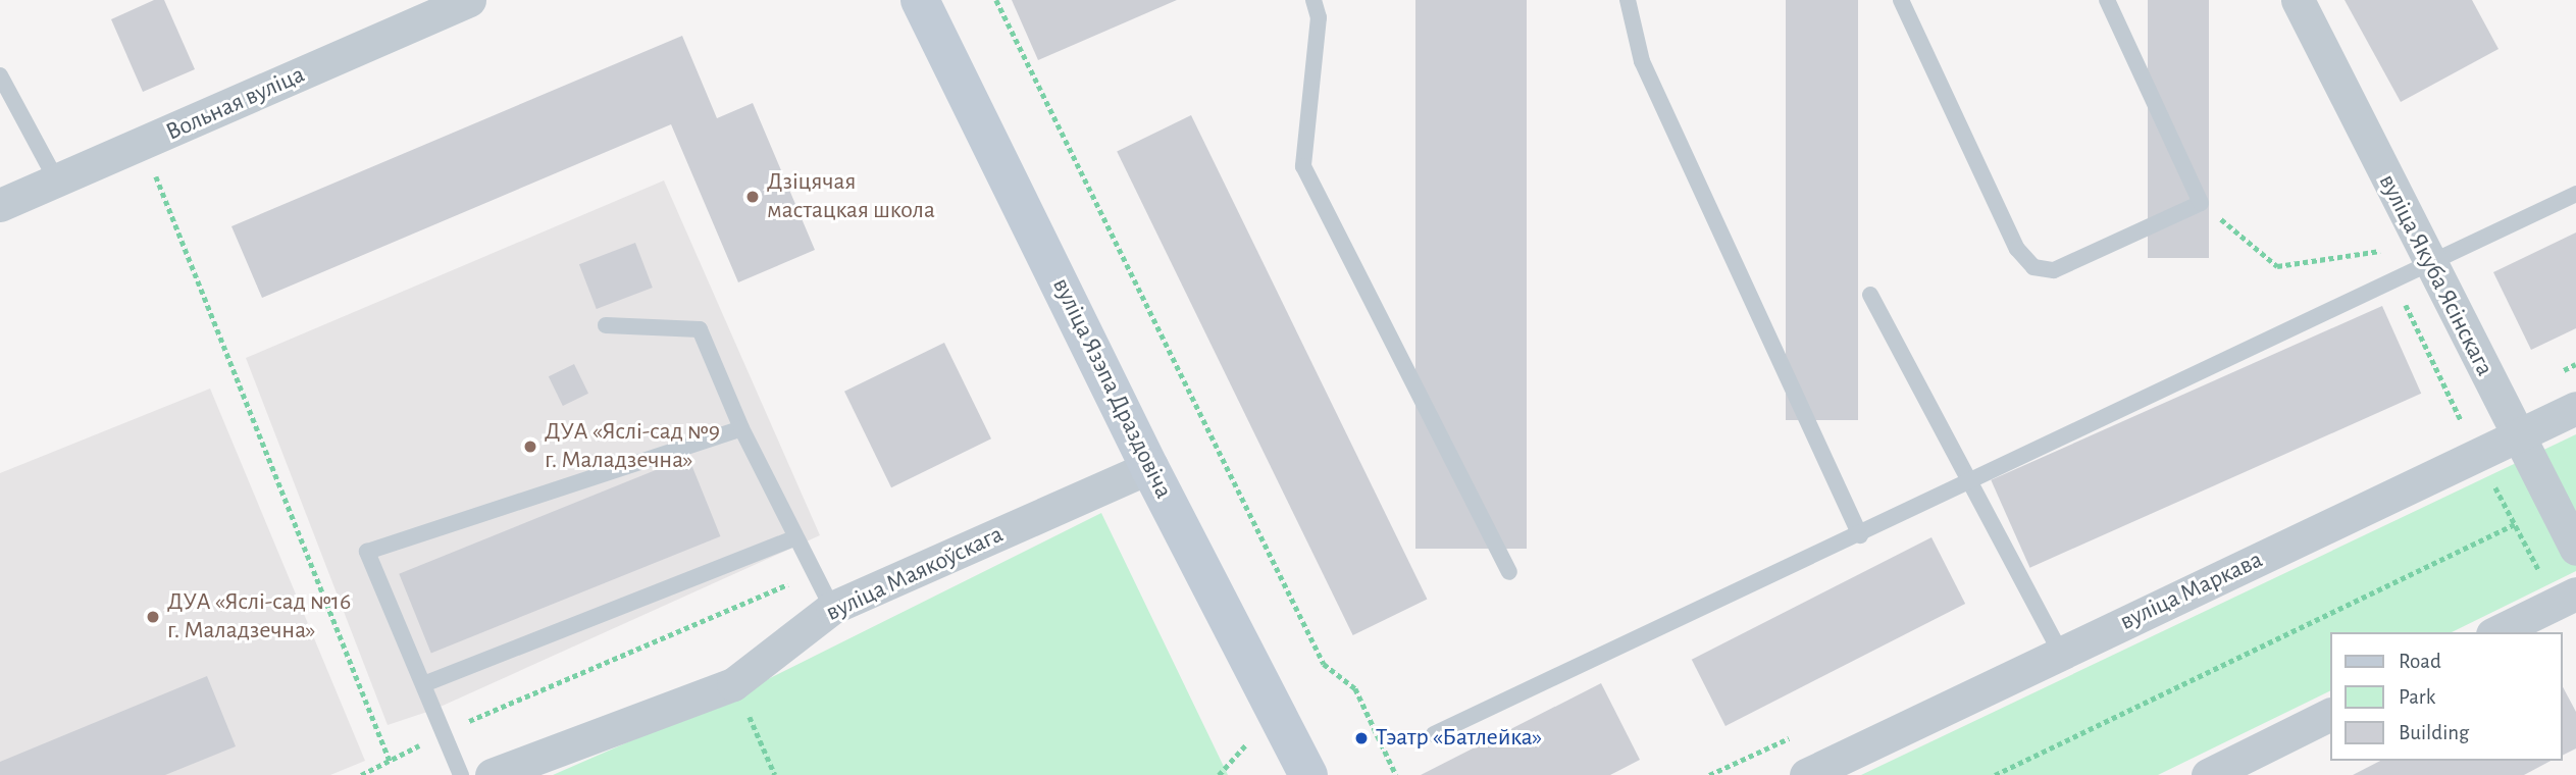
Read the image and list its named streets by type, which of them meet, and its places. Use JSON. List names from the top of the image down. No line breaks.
{"streets":{"street":["Вольная вуліца","вуліца Якуба Ясінскага","вуліца Язэпа Драздовіча","вуліца Маякоўскага","вуліца Маркава"]},"crossings":[["вуліца Якуба Ясінскага","вуліца Маркава"],["вуліца Язэпа Драздовіча","вуліца Маякоўскага"]],"places":["Дзіцячая мастацкая школа","ДУА «Яслі-сад №9 г. Маладзечна»","ДУА «Яслі-сад №16 г. Маладзечна»","Тэатр «Батлейка»"],"legend":["Road","Park","Building"]}
